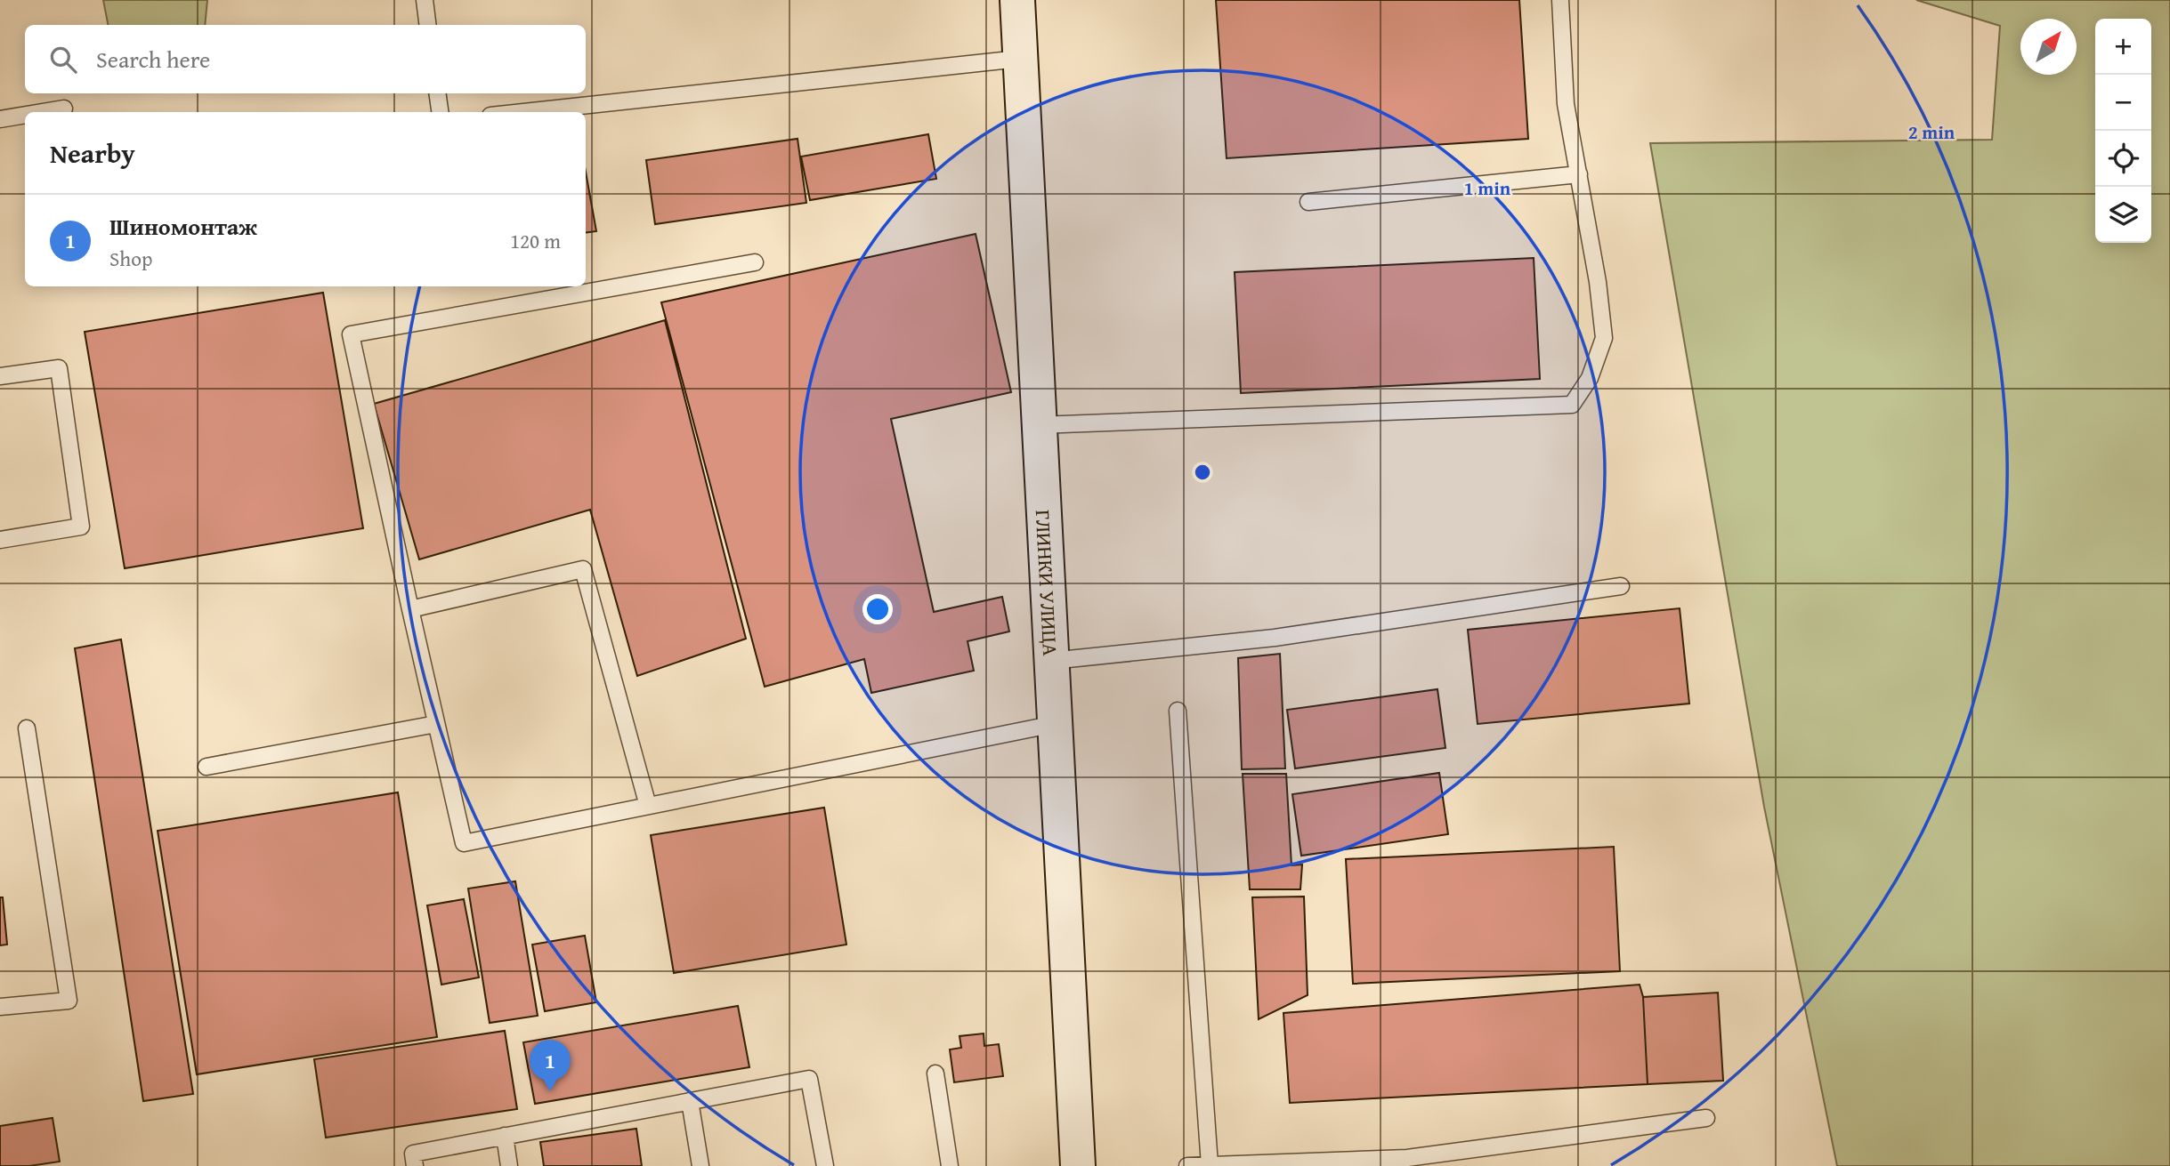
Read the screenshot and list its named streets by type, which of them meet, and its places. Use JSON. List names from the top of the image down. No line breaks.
{"streets":{"main road":["ГЛИНКИ УЛИЦА"]},"north":"top right","page":{"map_buttons":["+","−"],"search":"Search here","heading":"Nearby","list":[{"mark":"1","name":"Шиномонтаж","note":"Shop","value":"120 m"}],"pins":"1"},"rings":["2 min","1 min"]}
